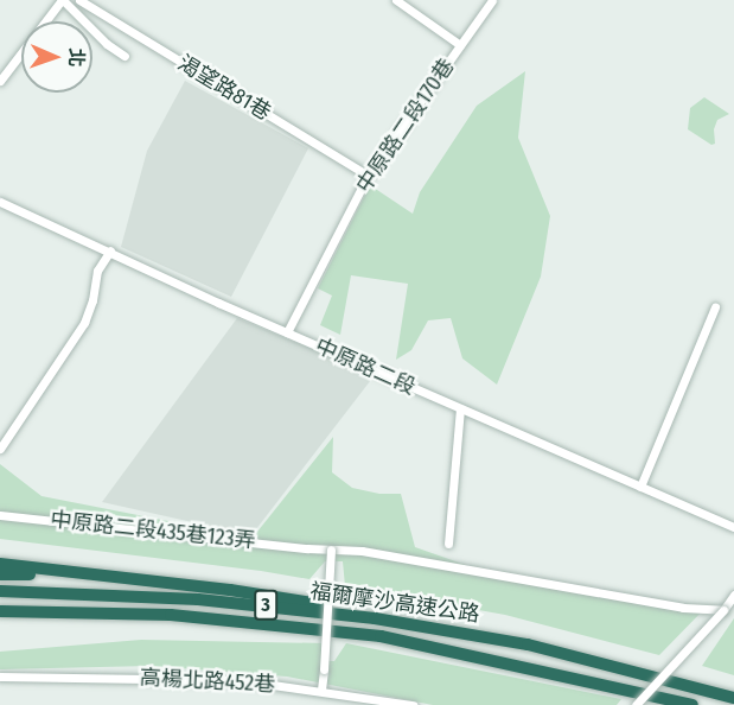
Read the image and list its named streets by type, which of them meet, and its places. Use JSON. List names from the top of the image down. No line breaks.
{"streets":{"highway":["福爾摩沙高速公路","3"],"street":["渴望路81巷","中原路二段170巷","中原路二段","中原路二段435巷123弄","高楊北路452巷"]},"crossings":[["渴望路81巷","中原路二段170巷"],["中原路二段170巷","中原路二段"]],"north":"right"}
